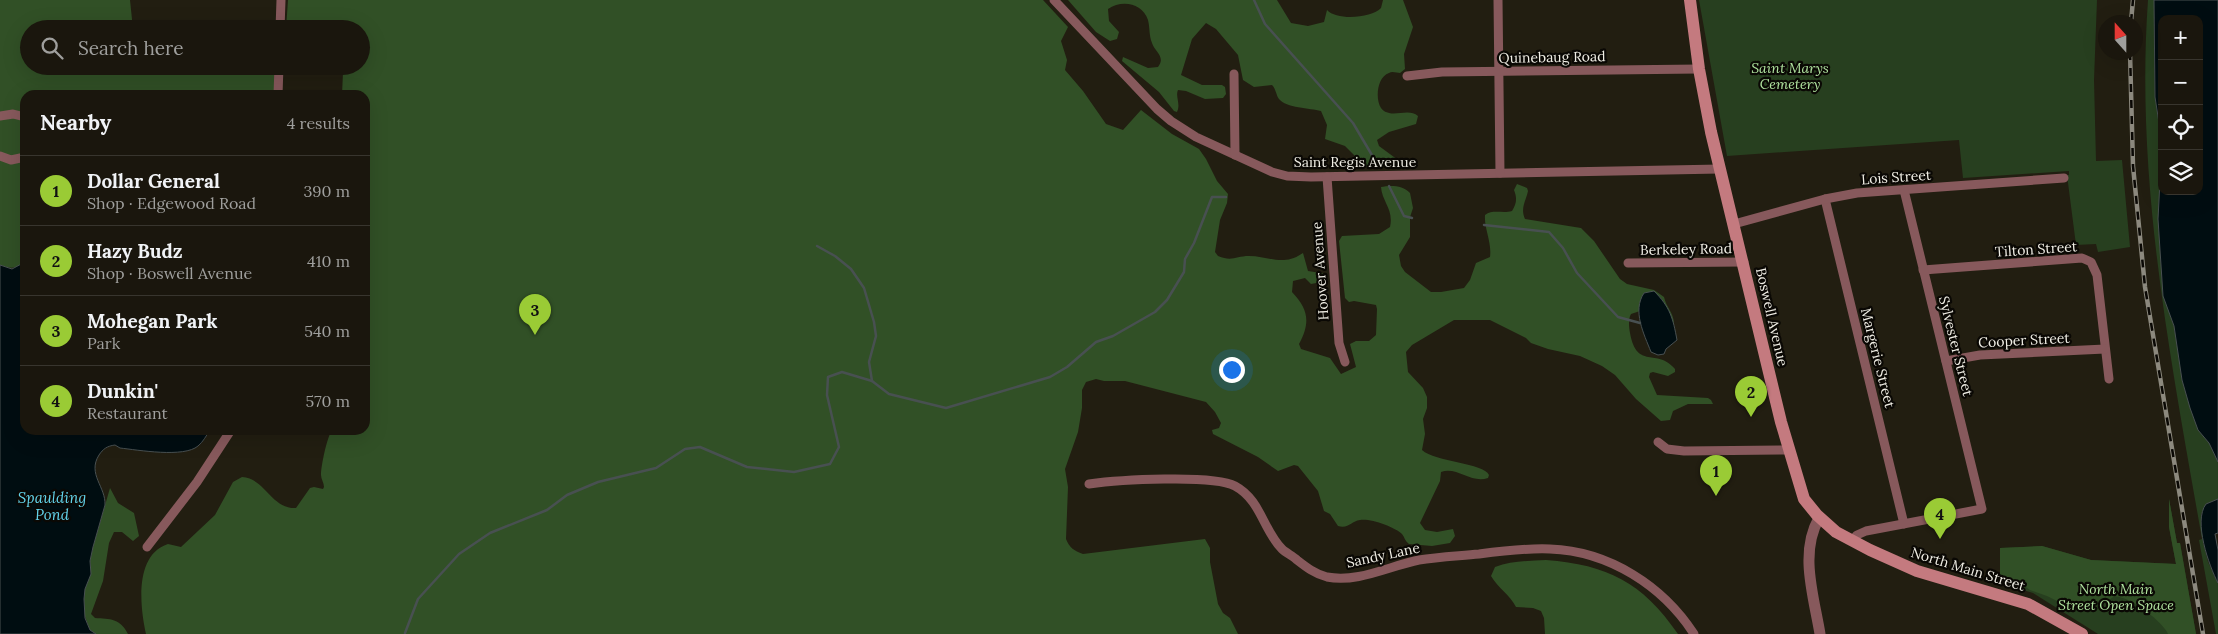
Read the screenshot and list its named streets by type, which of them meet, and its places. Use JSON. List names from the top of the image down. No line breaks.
{"streets":{"main road":["Boswell Avenue","North Main Street"],"street":["Quinebaug Road","Saint Regis Avenue","Lois Street","Berkeley Road","Tilton Street","Hoover Avenue","Cooper Street","Sylvester Street","Margerie Street","Sandy Lane"]},"crossings":[["Quinebaug Road","Boswell Avenue"],["Saint Regis Avenue","Hoover Avenue"],["Saint Regis Avenue","Boswell Avenue"],["Lois Street","Boswell Avenue"],["Lois Street","Sylvester Street"],["Lois Street","Margerie Street"],["Berkeley Road","Boswell Avenue"],["Tilton Street","Cooper Street"],["Tilton Street","Sylvester Street"],["Boswell Avenue","North Main Street"],["Cooper Street","Sylvester Street"],["Sylvester Street","Margerie Street"]],"water":["Spaulding Pond"],"parks":["Saint Marys Cemetery","North Main Street Open Space"],"north":"top","page":{"map_buttons":["+","−"],"search":"Search here","heading":["Nearby","4 results"],"list":[{"mark":"1","name":"Dollar General","note":"Shop · Edgewood Road","value":"390 m"},{"mark":"2","name":"Hazy Budz","note":"Shop · Boswell Avenue","value":"410 m"},{"mark":"3","name":"Mohegan Park","note":"Park","value":"540 m"},{"mark":"4","name":"Dunkin'","note":"Restaurant","value":"570 m"}],"pins":["3","2","1","4"]}}
